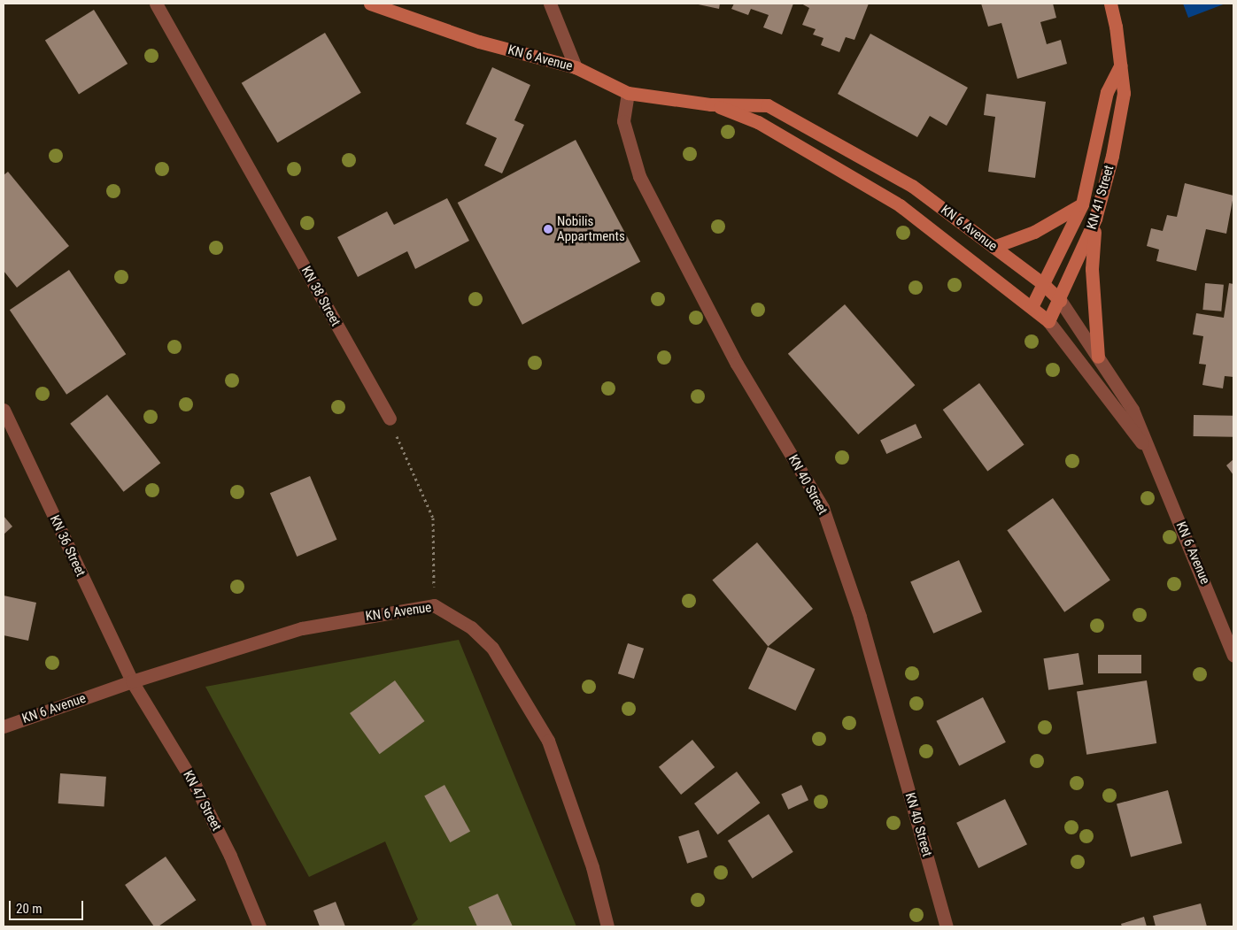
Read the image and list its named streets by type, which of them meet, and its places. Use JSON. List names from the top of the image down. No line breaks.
{"streets":{"main road":["KN 6 Avenue","KN 41 Street"],"street":["KN 38 Street","KN 40 Street","KN 36 Street","KN 47 Street"]},"crossings":[["KN 6 Avenue","KN 41 Street"],["KN 6 Avenue","KN 40 Street"],["KN 6 Avenue","KN 36 Street"],["KN 6 Avenue","KN 47 Street"],["KN 36 Street","KN 47 Street"]],"places":["Nobilis Appartments"],"scale_bar":"20 m"}
